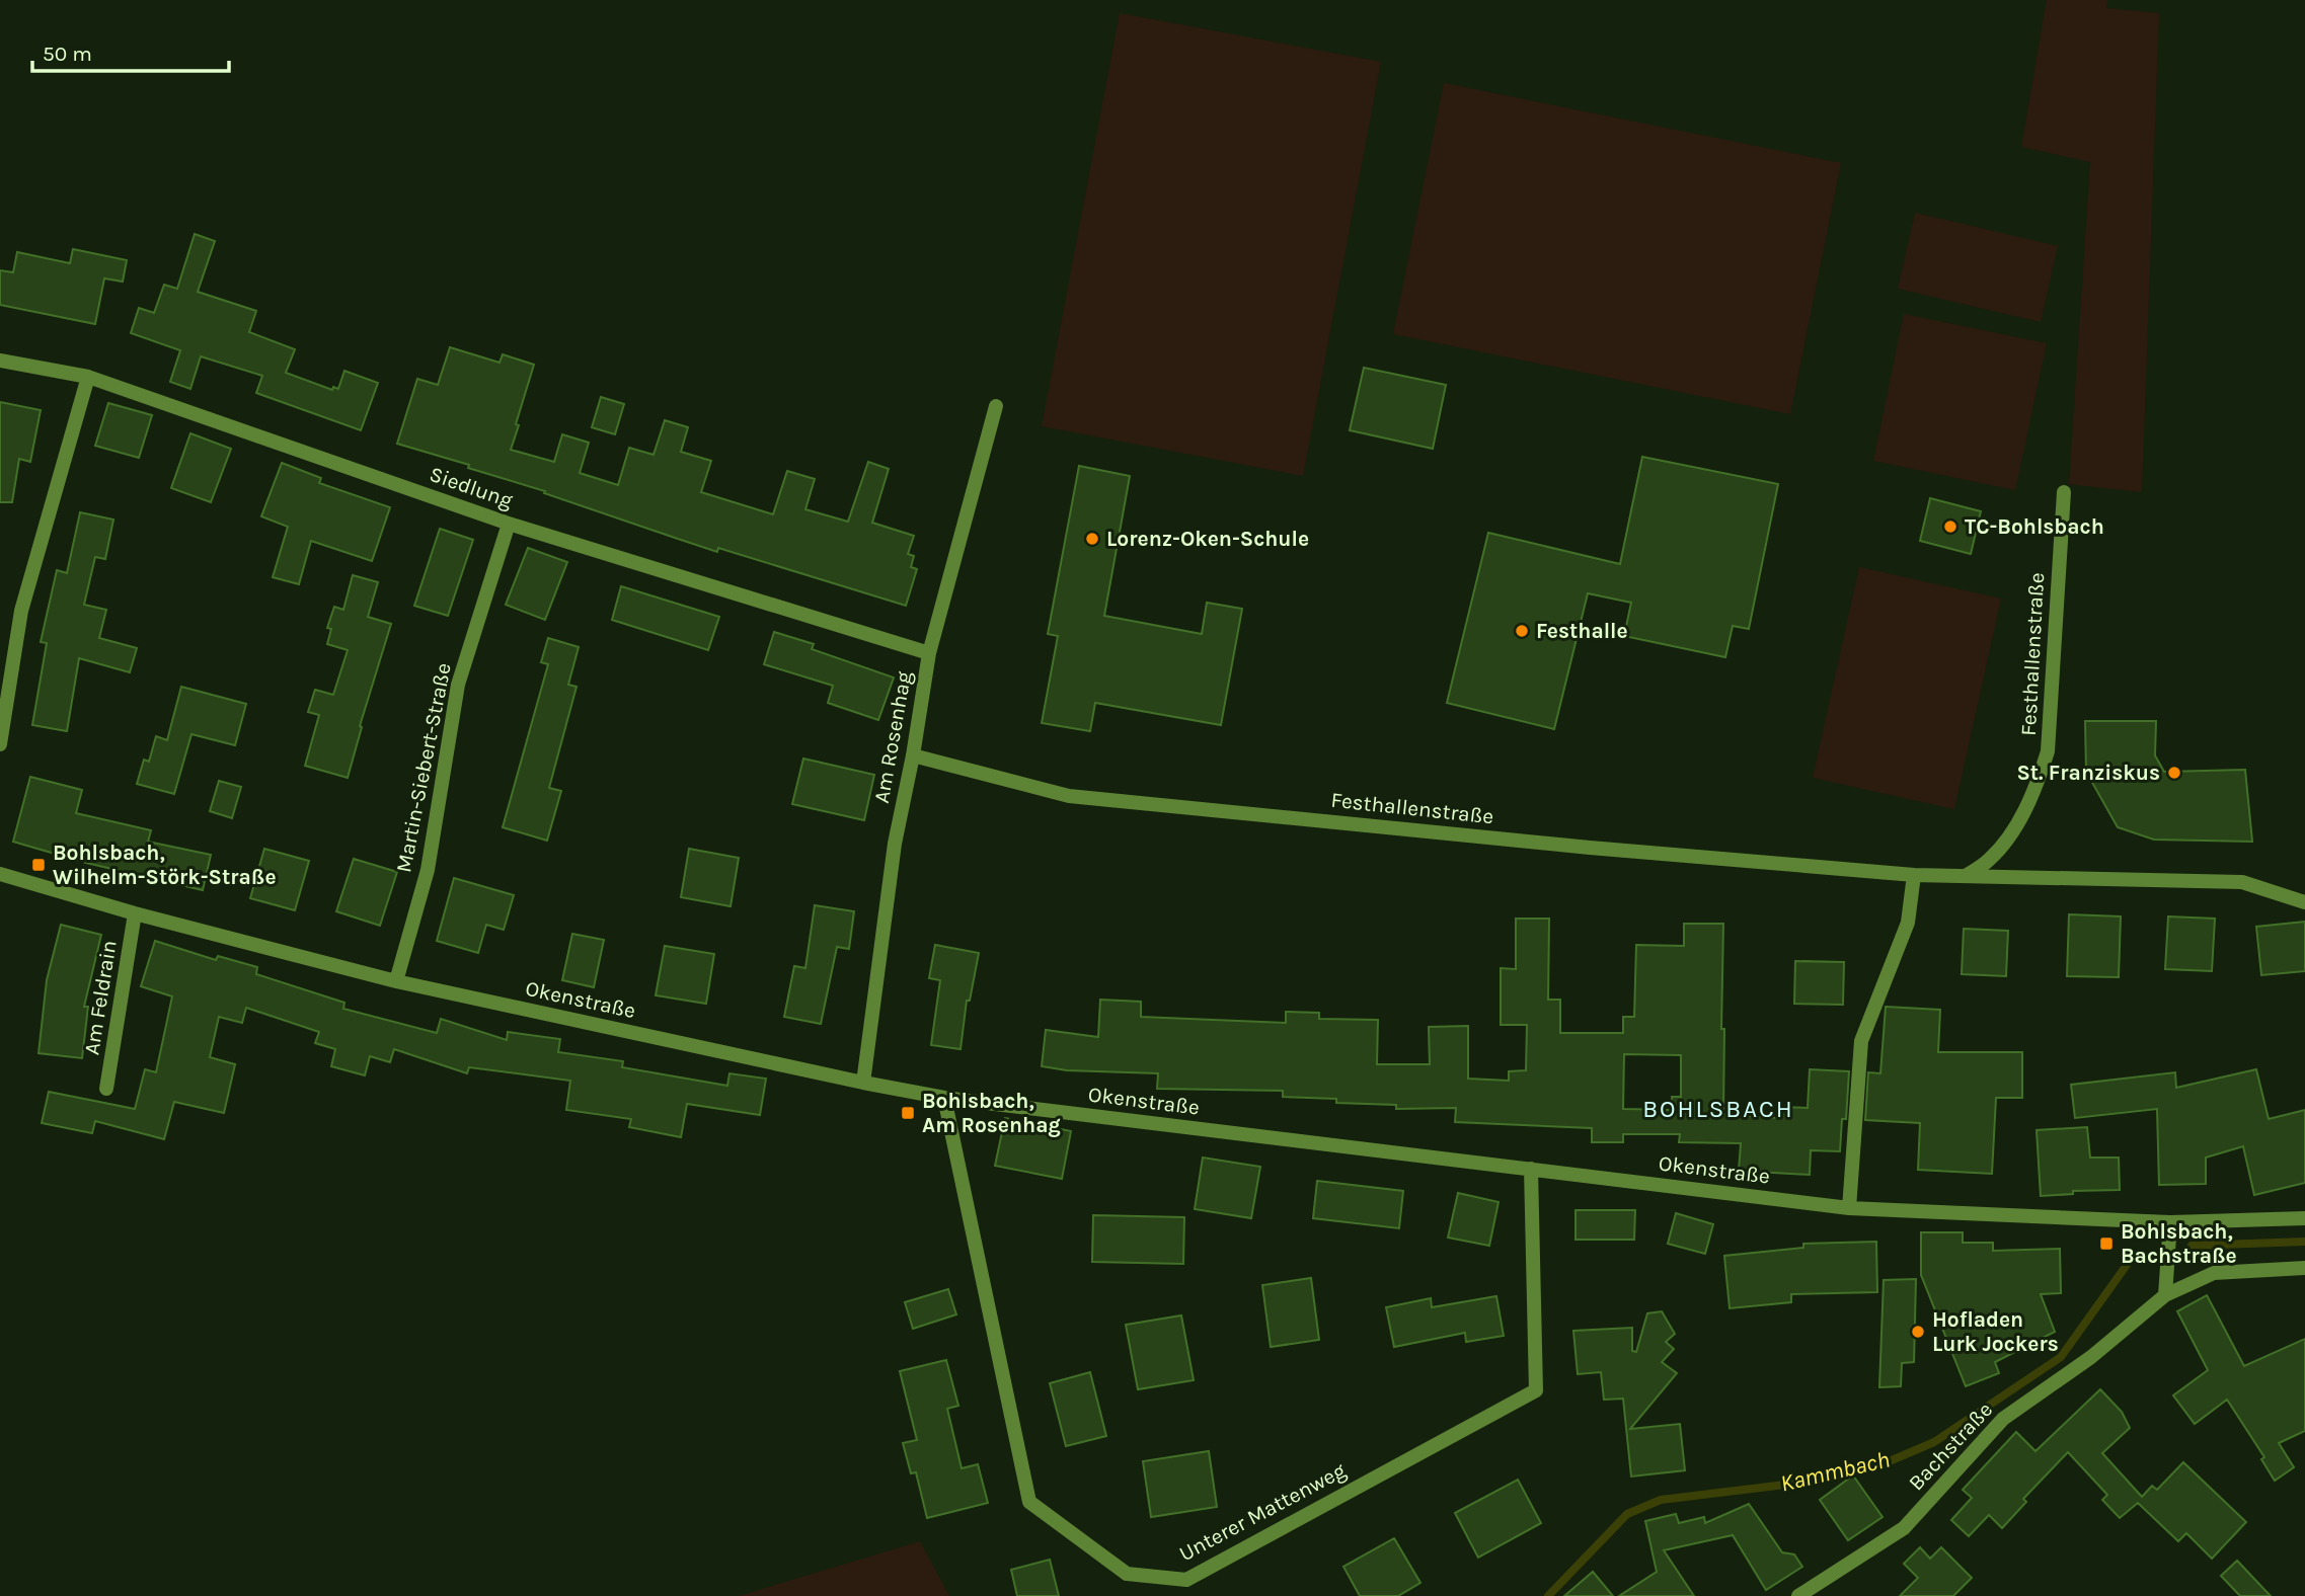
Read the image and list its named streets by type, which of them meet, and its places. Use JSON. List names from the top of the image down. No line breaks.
{"streets":{"street":["Siedlung","Festhallenstraße","Am Rosenhag","Martin-Siebert-Straße","Am Feldrain","Okenstraße","Bachstraße","Unterer Mattenweg"]},"crossings":[["Siedlung","Am Rosenhag"],["Siedlung","Martin-Siebert-Straße"],["Festhallenstraße","Am Rosenhag"],["Am Rosenhag","Okenstraße"],["Martin-Siebert-Straße","Okenstraße"],["Am Feldrain","Okenstraße"],["Okenstraße","Unterer Mattenweg"]],"districts":["BOHLSBACH"],"water":["Kammbach"],"places":{"other":["TC-Bohlsbach","Lorenz-Oken-Schule","Festhalle","St. Franziskus","Hofladen Lurk Jockers"],"transit":["Bohlsbach, Wilhelm-Störk-Straße","Bohlsbach, Am Rosenhag","Bohlsbach, Bachstraße"]},"scale_bar":"50 m"}
